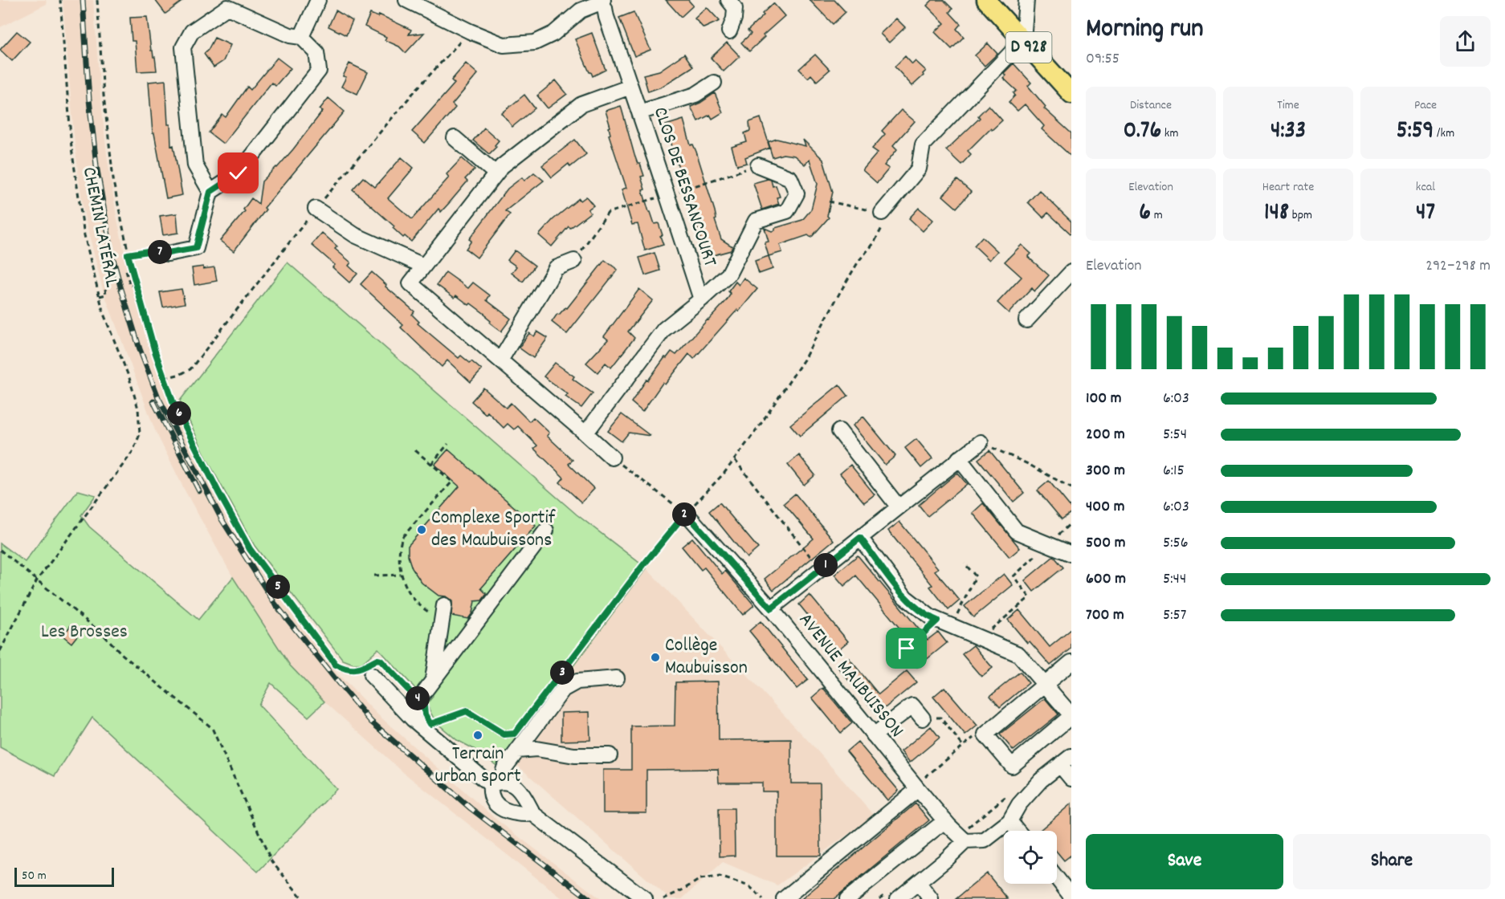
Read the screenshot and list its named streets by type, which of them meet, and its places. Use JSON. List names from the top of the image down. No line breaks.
{"streets":{"main road":["D 928"],"street":["CLOS DE BESSANCOURT","AVENUE MAUBUISSON"],"path":["CHEMIN LATÉRAL"]},"parks":["Les Brosses"],"places":["Complexe Sportif des Maubuissons","Collège Maubuisson","Terrain urban sport"],"scale_bar":"50 m","page":{"heading":["Morning run","09:55"],"stats":[["Distance","0.76 km"],["Time","4:33"],["Pace","5:59 /km"],["Elevation","6 m"],["Heart rate","148 bpm"],["kcal","47"]],"pins":["7","6","2","1","5","3","4"],"chart":["Elevation","292–298 m"],"list":[{"name":"100 m","note":"6:03"},{"name":"200 m","note":"5:54"},{"name":"300 m","note":"6:15"},{"name":"400 m","note":"6:03"},{"name":"500 m","note":"5:56"},{"name":"600 m","note":"5:44"},{"name":"700 m","note":"5:57"}],"buttons":["Save","Share"],"scale":"50 m"}}
